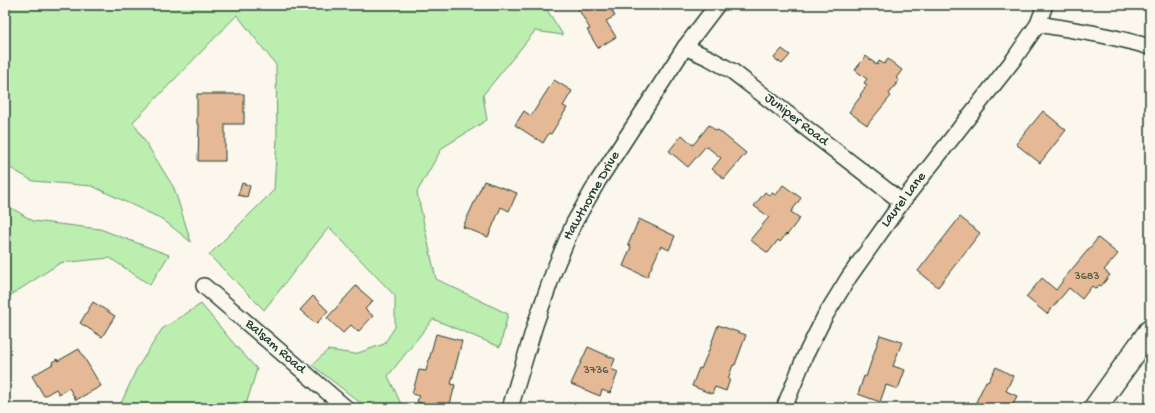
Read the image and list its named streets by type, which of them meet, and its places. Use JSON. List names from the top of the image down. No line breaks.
{"streets":{"street":["Juniper Road","Hawthorne Drive","Laurel Lane","Balsam Road"]},"crossings":[["Juniper Road","Hawthorne Drive"],["Juniper Road","Laurel Lane"]],"house_numbers":["3683","3736"]}
